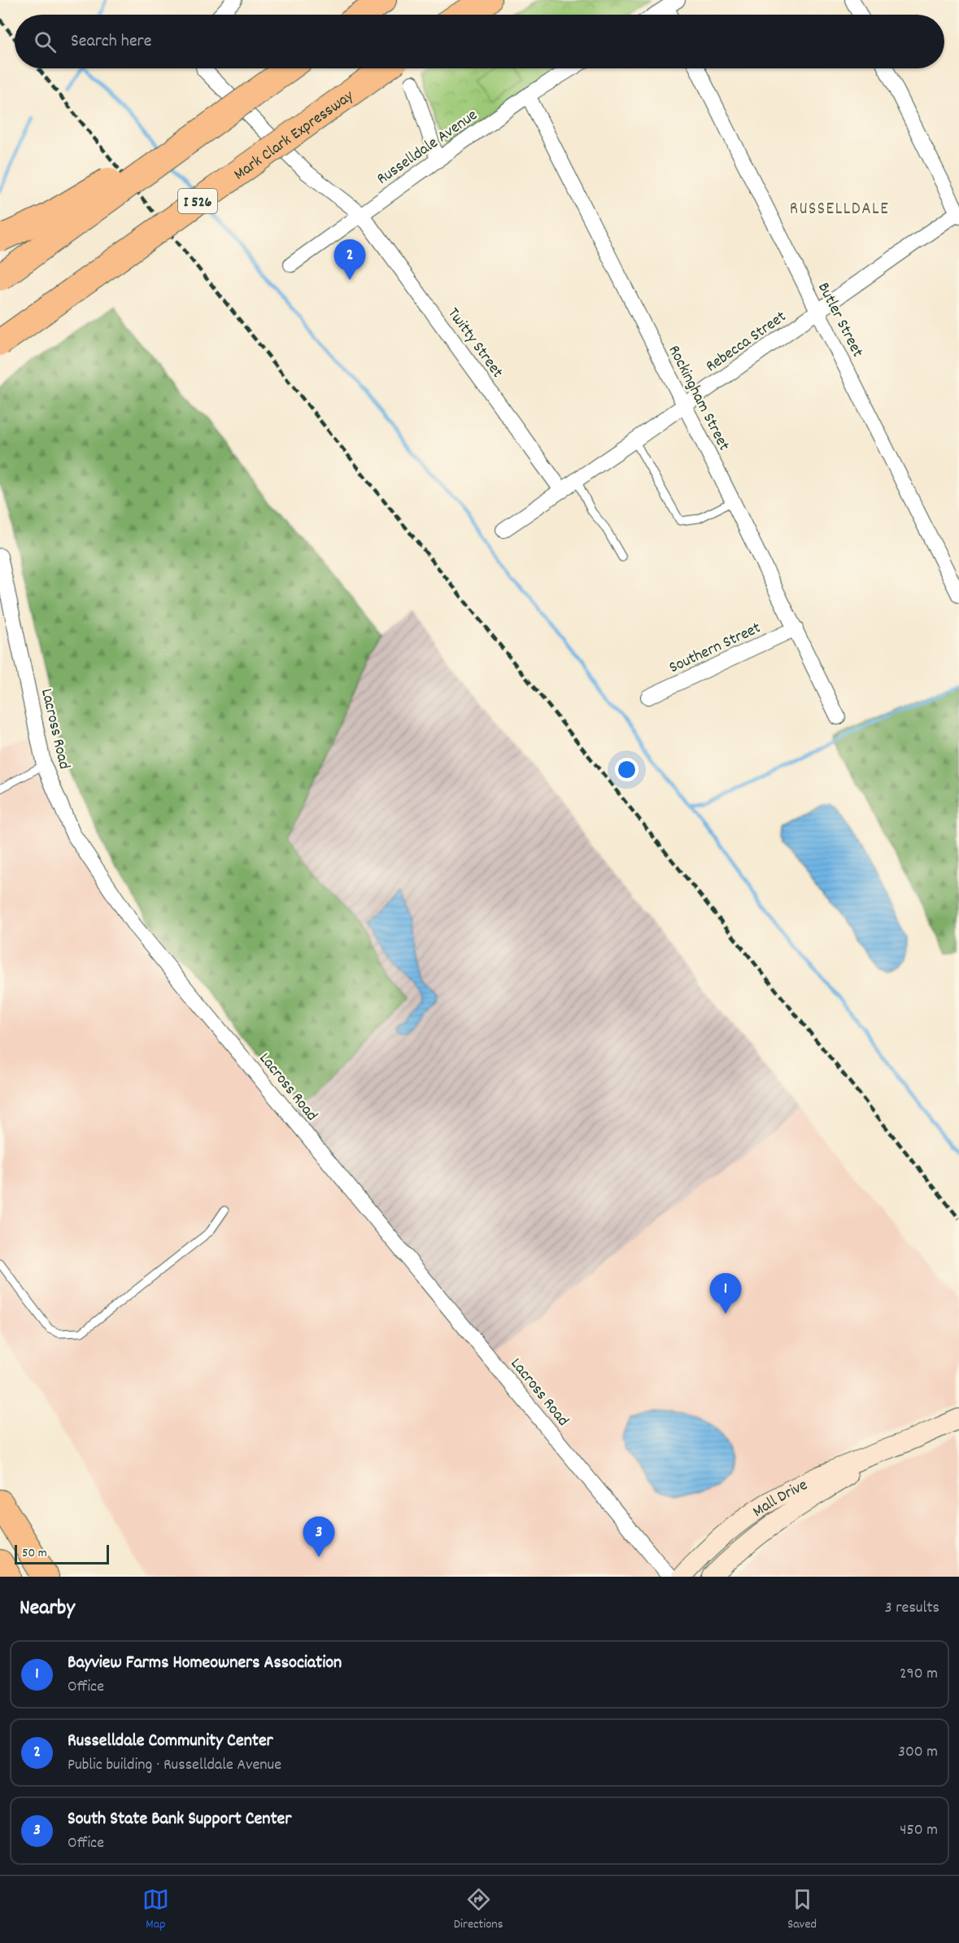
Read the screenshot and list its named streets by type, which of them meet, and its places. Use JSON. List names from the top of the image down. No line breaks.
{"streets":{"highway":["Mark Clark Expressway","I 526"],"street":["Russelldale Avenue","Butler Street","Rebecca Street","Twitty Street","Rockingham Street","Southern Street","Lacross Road","Mall Drive"]},"crossings":[["Russelldale Avenue","Twitty Street"],["Russelldale Avenue","Rockingham Street"],["Butler Street","Rebecca Street"],["Rebecca Street","Twitty Street"],["Rebecca Street","Rockingham Street"],["Rockingham Street","Southern Street"]],"districts":["RUSSELLDALE"],"scale_bar":"50 m","page":{"search":"Search here","pins":["2","1","3"],"scale":"50 m","heading":["Nearby","3 results"],"list":[{"mark":"1","name":"Bayview Farms Homeowners Association","note":"Office","value":"290 m"},{"mark":"2","name":"Russelldale Community Center","note":"Public building · Russelldale Avenue","value":"300 m"},{"mark":"3","name":"South State Bank Support Center","note":"Office","value":"450 m"}],"nav":["Map","Directions","Saved"]}}
